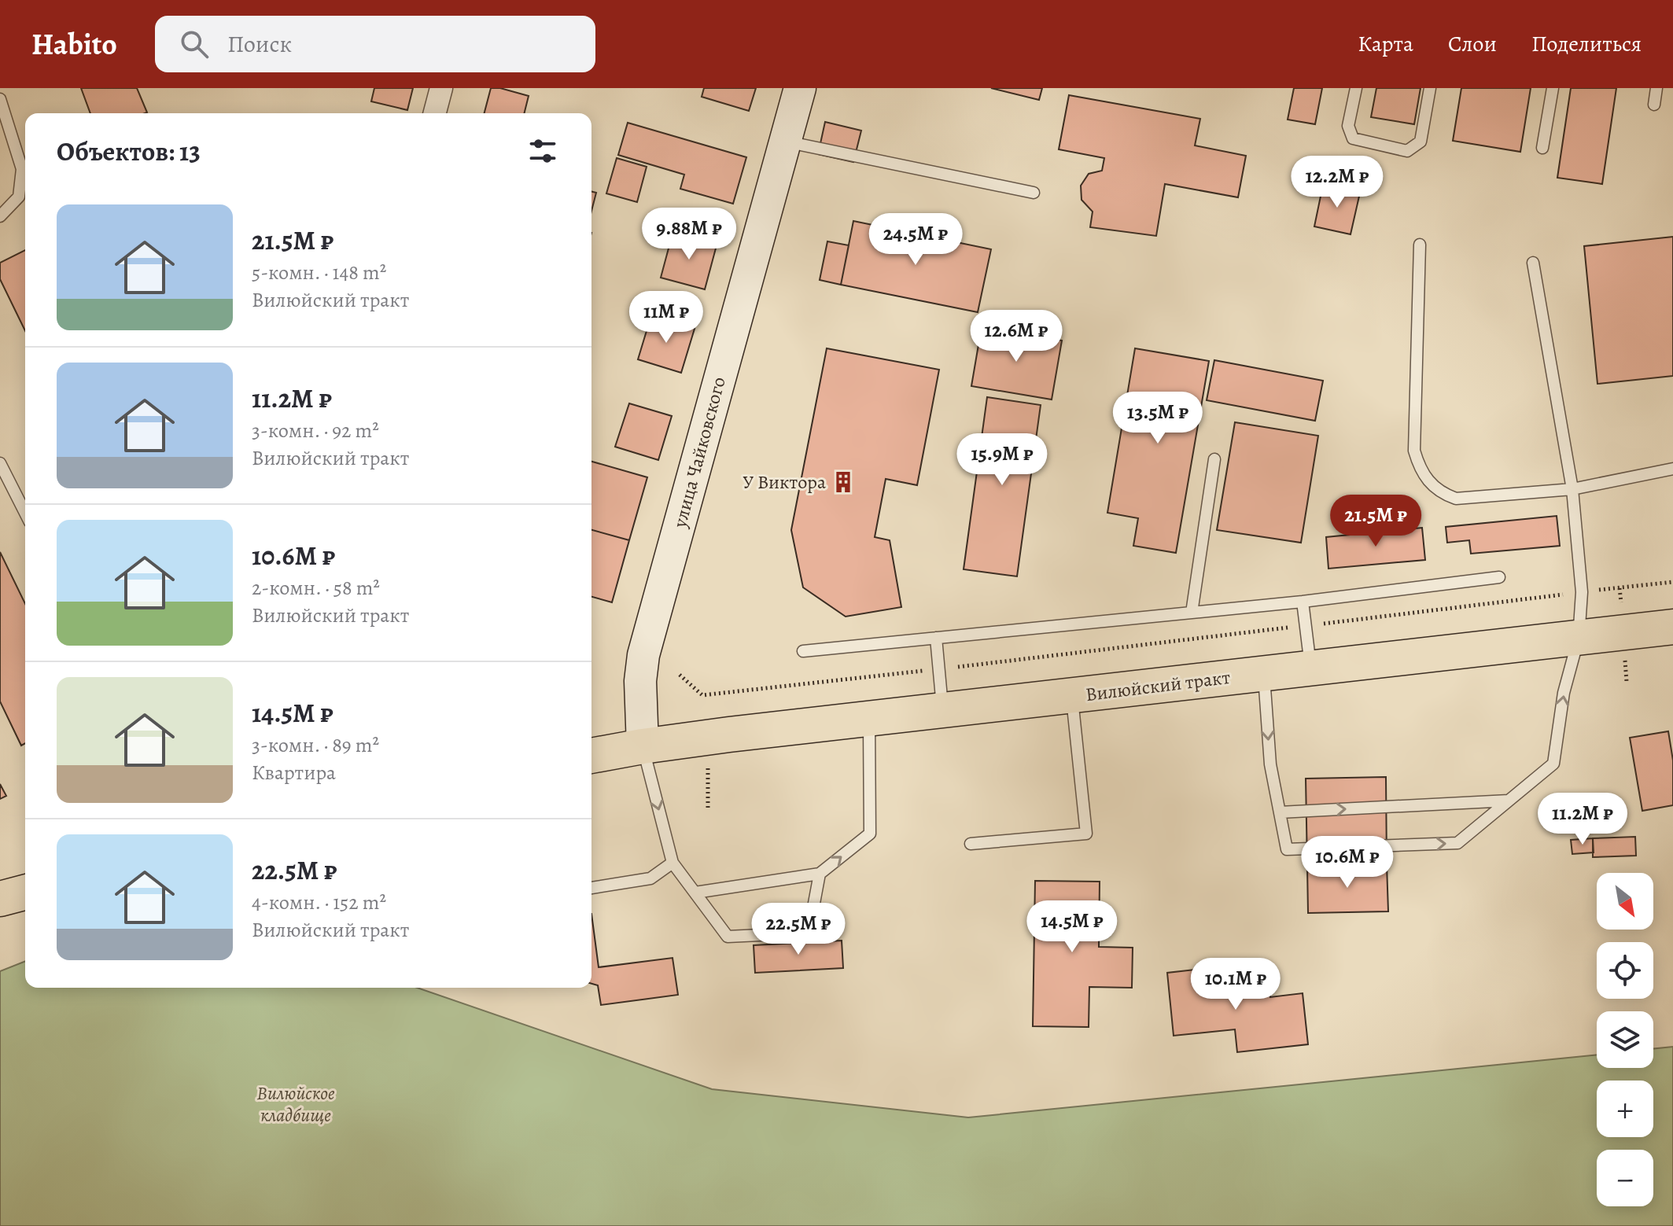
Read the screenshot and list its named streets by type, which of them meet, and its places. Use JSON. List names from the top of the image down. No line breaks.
{"streets":{"main road":["улица Чайковского","Вилюйский тракт"]},"crossings":[["улица Чайковского","Вилюйский тракт"]],"parks":["Вилюйское кладбище"],"places":{"building":["У Виктора"]},"north":"bottom right","page":{"header":"Habito","search":"Поиск","nav":["Карта","Слои","Поделиться"],"heading":"Объектов: 13","price":["12.2M ₽","9.88M ₽","24.5M ₽","11M ₽","12.6M ₽","13.5M ₽","15.9M ₽","21.5M ₽","11.2M ₽","10.6M ₽","14.5M ₽","22.5M ₽","10.1M ₽"],"list":[{"name":"21.5M ₽","note":"5-комн. · 148 m² · Вилюйский тракт"},{"name":"11.2M ₽","note":"3-комн. · 92 m² · Вилюйский тракт"},{"name":"10.6M ₽","note":"2-комн. · 58 m² · Вилюйский тракт"},{"name":"14.5M ₽","note":"3-комн. · 89 m² · Квартира"},{"name":"22.5M ₽","note":"4-комн. · 152 m² · Вилюйский тракт"}],"map_buttons":["+","−"]}}
